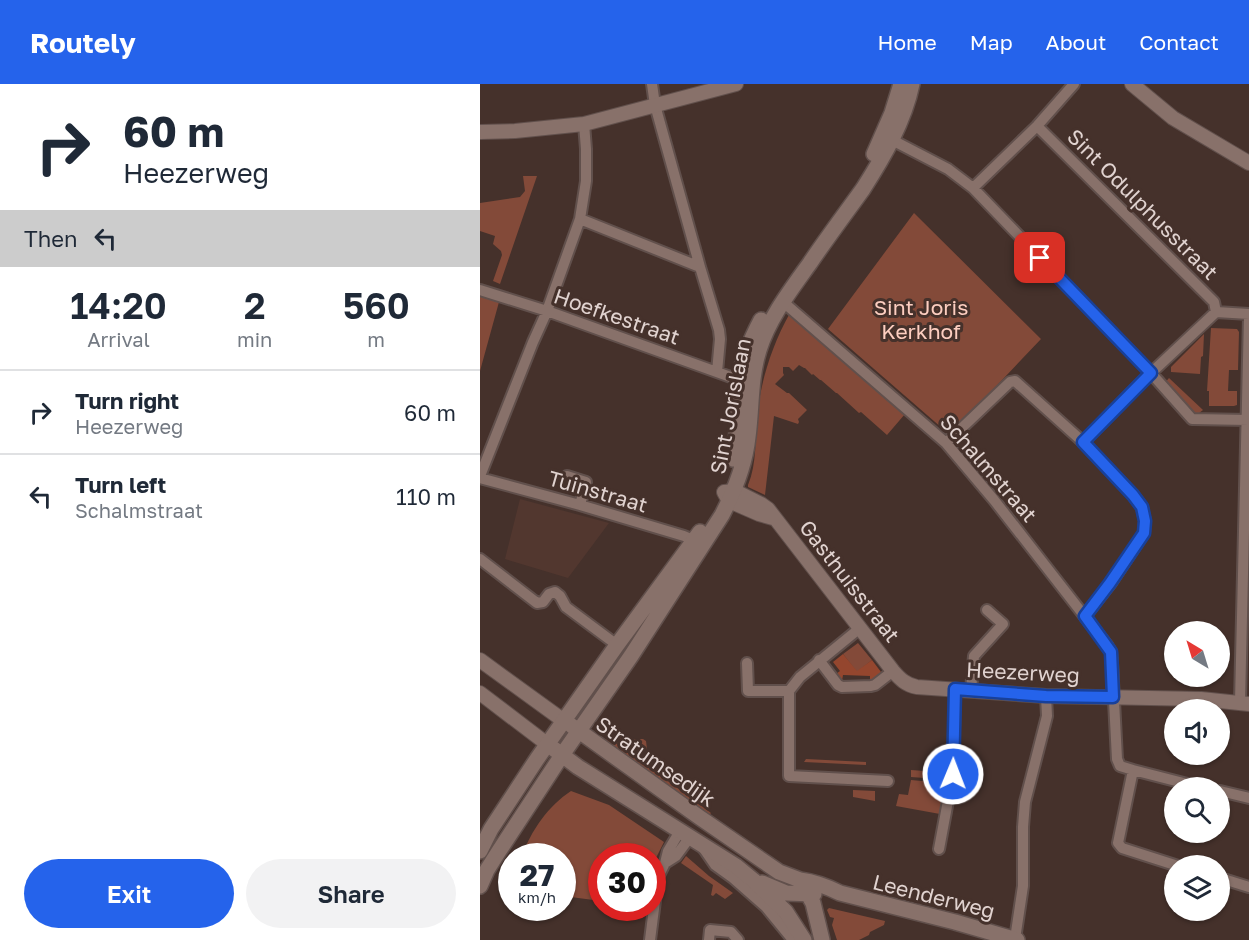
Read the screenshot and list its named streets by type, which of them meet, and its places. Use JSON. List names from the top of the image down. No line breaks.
{"streets":{"main road":["Sint Jorislaan","Stratumsedijk","Leenderweg"],"street":["Sint Odulphusstraat","Hoefkestraat","Schalmstraat","Tuinstraat","Gasthuisstraat","Heezerweg"]},"crossings":[["Hoefkestraat","Sint Jorislaan"],["Sint Jorislaan","Schalmstraat"],["Sint Jorislaan","Tuinstraat"],["Sint Jorislaan","Gasthuisstraat"],["Sint Jorislaan","Stratumsedijk"],["Schalmstraat","Heezerweg"],["Gasthuisstraat","Heezerweg"],["Stratumsedijk","Leenderweg"]],"parks":["Sint Joris Kerkhof"],"north":"top left","page":{"header":"Routely","nav":["Home","Map","About","Contact"],"turn":["60 m","Heezerweg"],"then":"Then","eta":["14:20","Arrival","2","min","560","m"],"list":[{"name":"Turn right","note":"Heezerweg","value":"60 m"},{"name":"Turn left","note":"Schalmstraat","value":"110 m"}],"speed":"27 km/h","limit":"30","buttons":["Exit","Share"]}}
